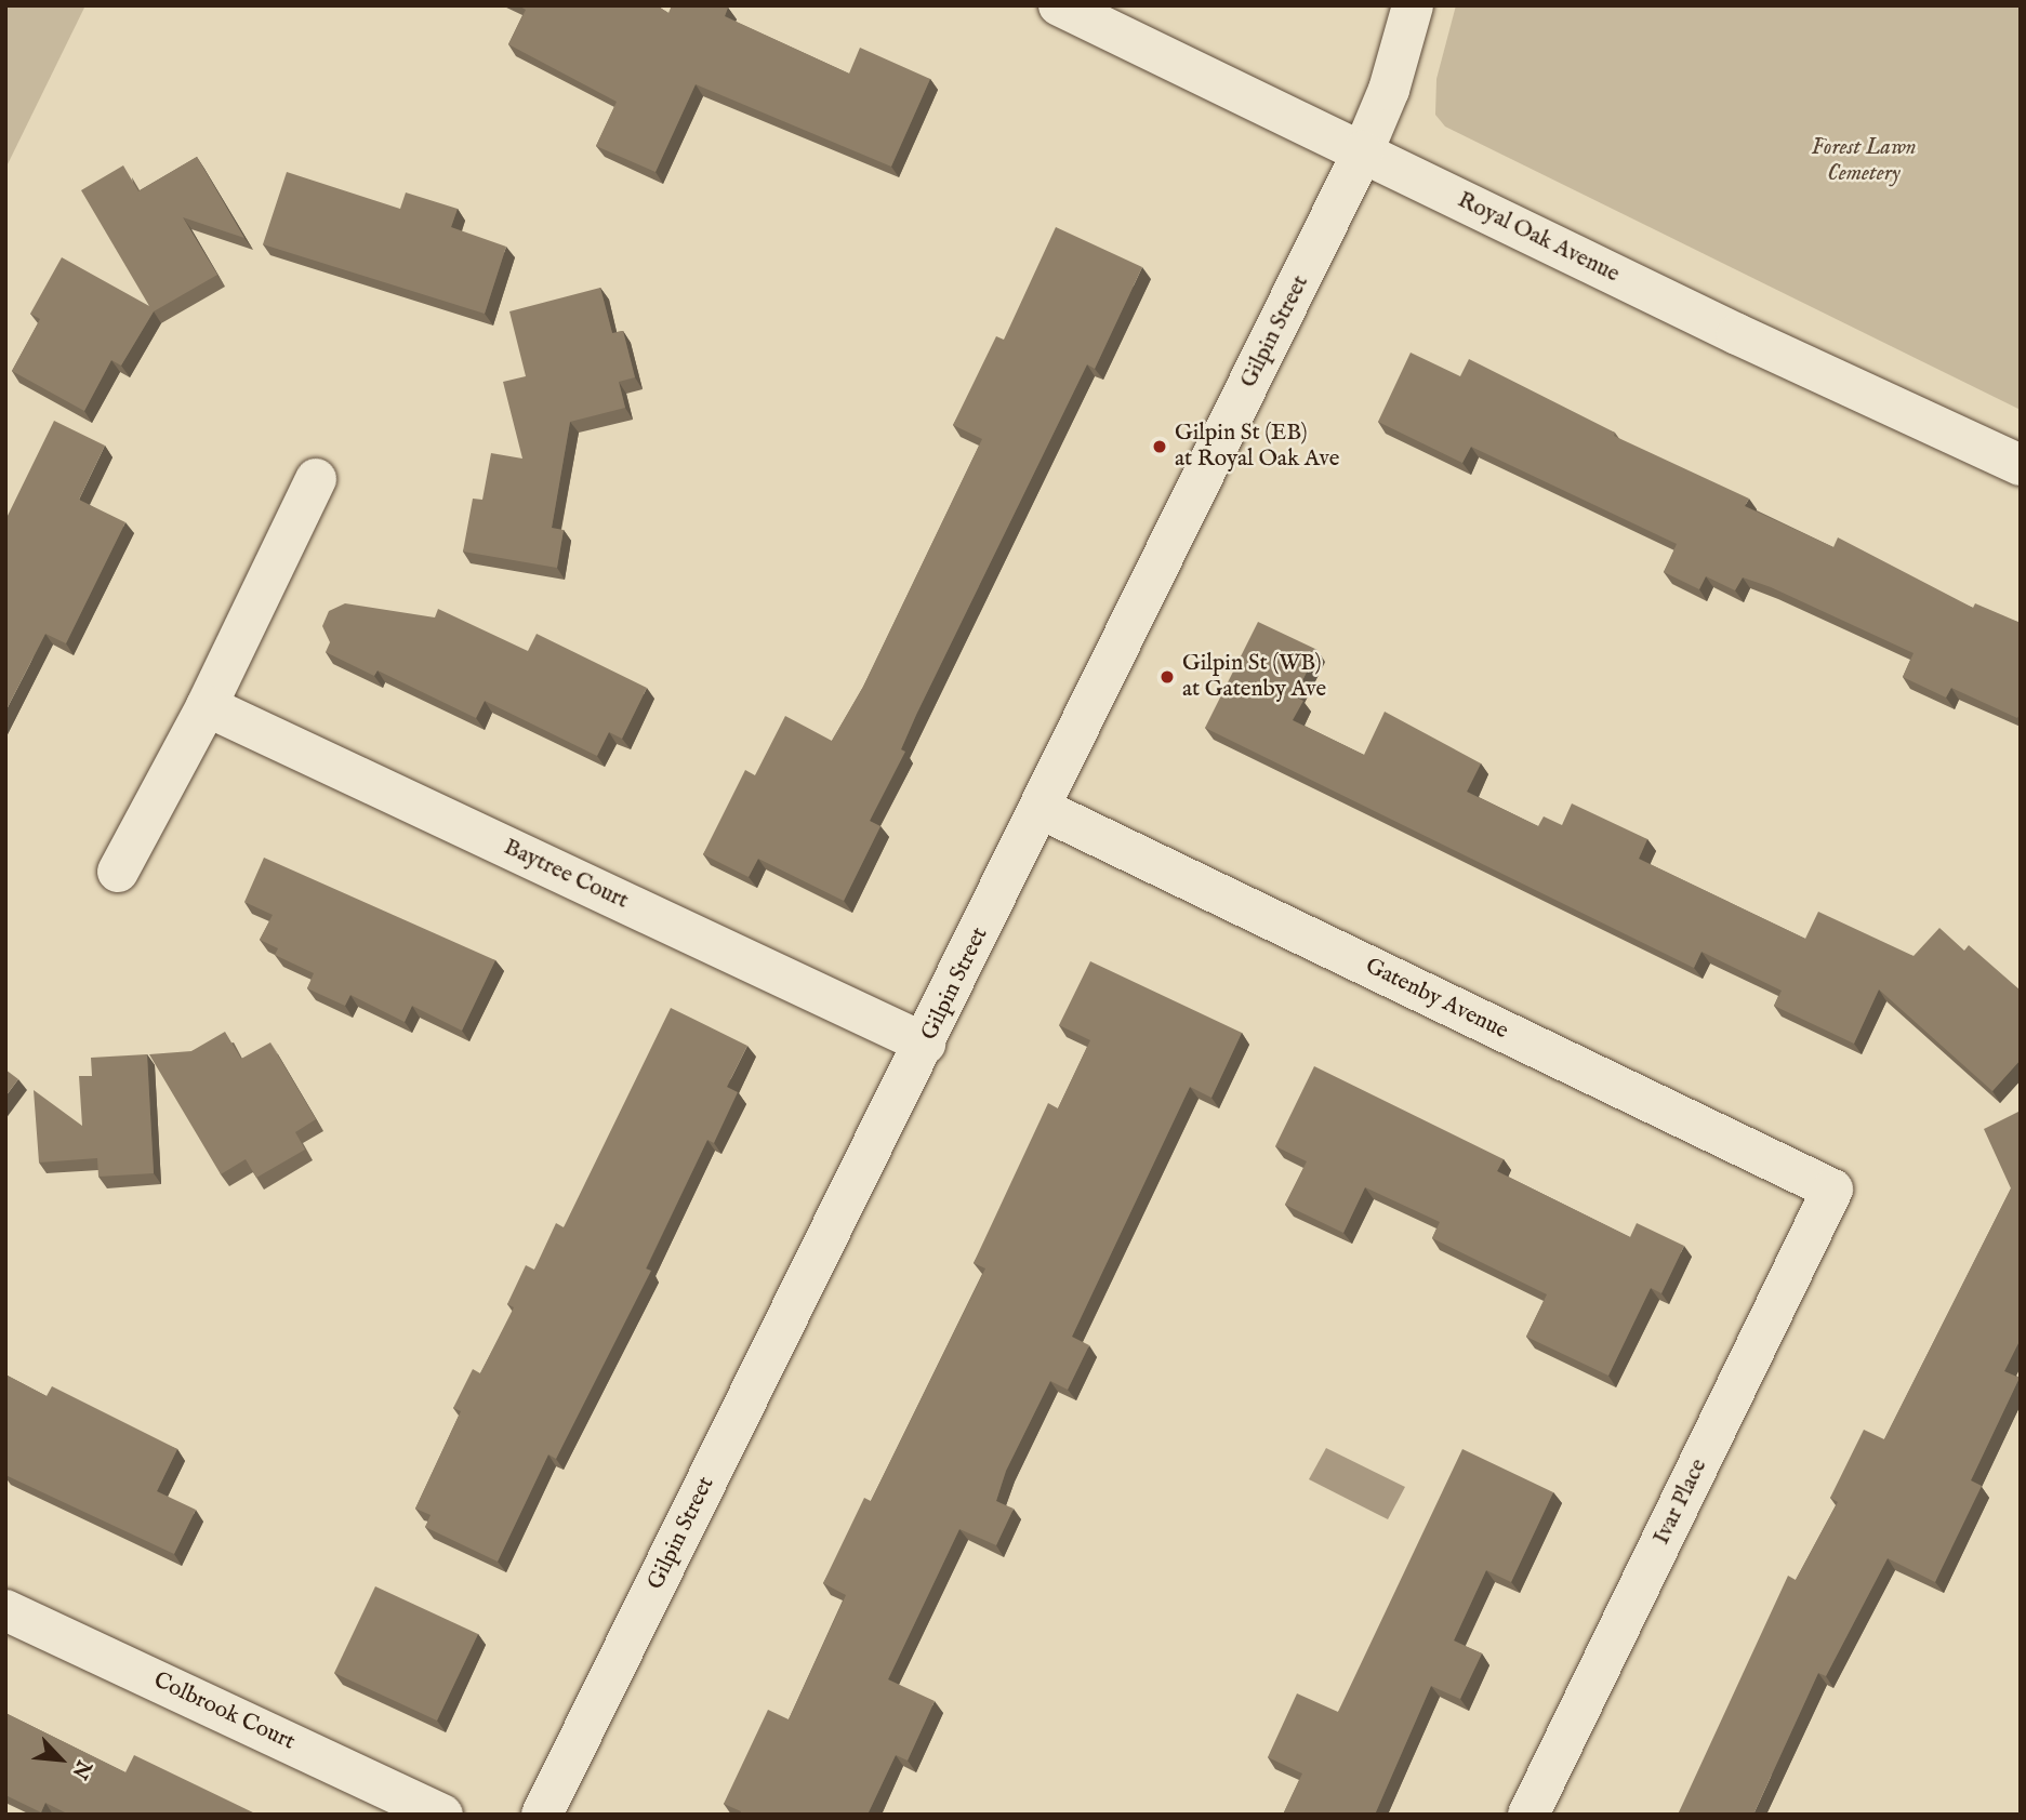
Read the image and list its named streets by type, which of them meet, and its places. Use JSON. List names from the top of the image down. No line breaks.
{"streets":{"street":["Royal Oak Avenue","Gilpin Street","Baytree Court","Gatenby Avenue","Ivar Place","Colbrook Court"]},"crossings":[["Royal Oak Avenue","Gilpin Street"],["Gilpin Street","Baytree Court"],["Gilpin Street","Gatenby Avenue"],["Gatenby Avenue","Ivar Place"]],"parks":["Forest Lawn Cemetery"],"places":["Gilpin St (EB) at Royal Oak Ave","Gilpin St (WB) at Gatenby Ave"],"north":"bottom right"}
